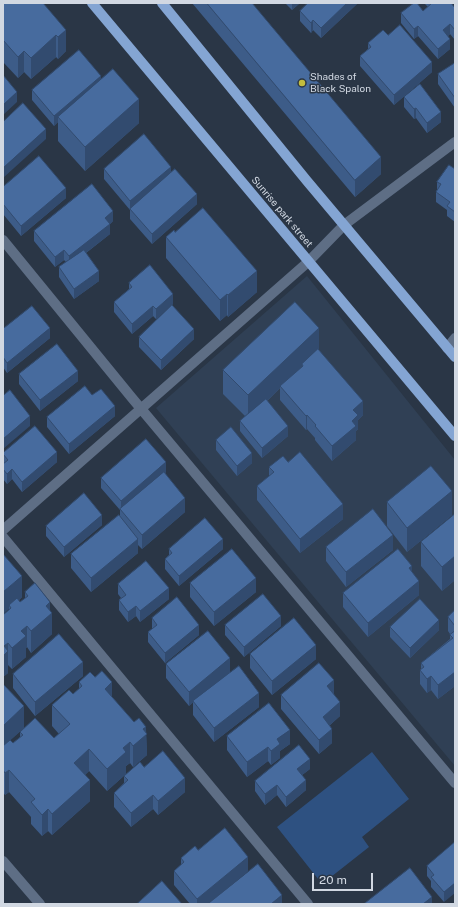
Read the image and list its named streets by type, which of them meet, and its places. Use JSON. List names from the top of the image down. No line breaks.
{"streets":{"main road":["Sunrise park street"]},"places":["Shades of Black Spalon"],"scale_bar":"20 m"}
